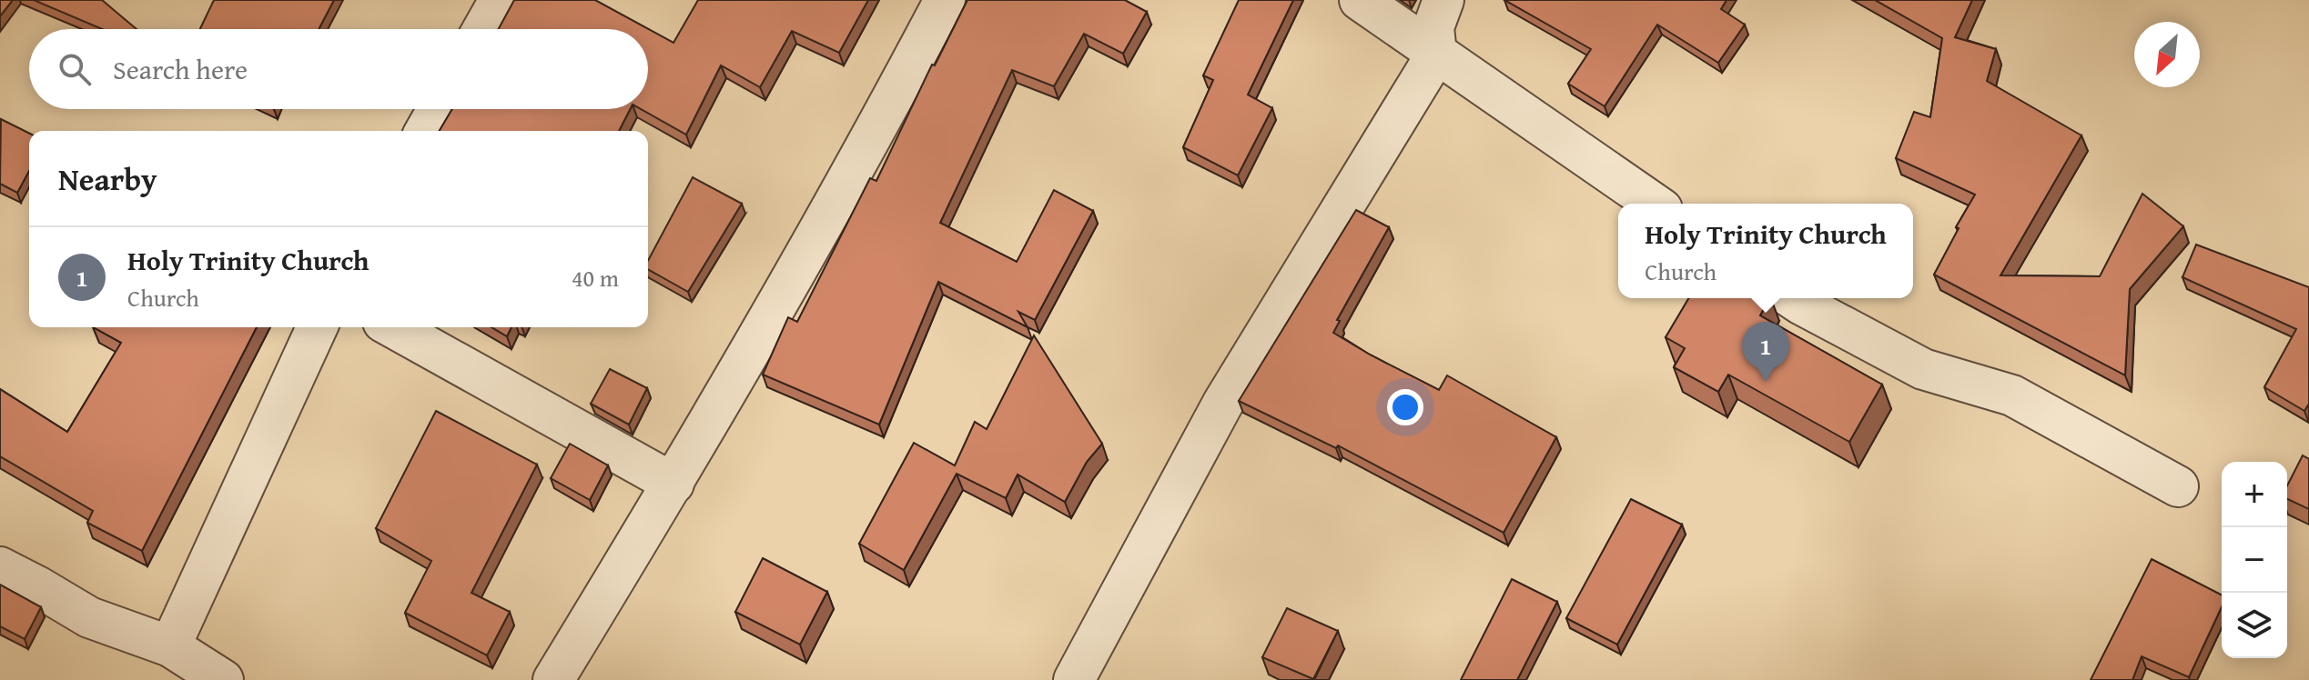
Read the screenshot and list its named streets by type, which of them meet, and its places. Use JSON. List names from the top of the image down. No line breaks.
{"north":"bottom left","page":{"search":"Search here","heading":"Nearby","popup":["Holy Trinity Church","Church"],"list":[{"mark":"1","name":"Holy Trinity Church","note":"Church","value":"40 m"}],"pins":"1","map_buttons":["+","−"]}}
